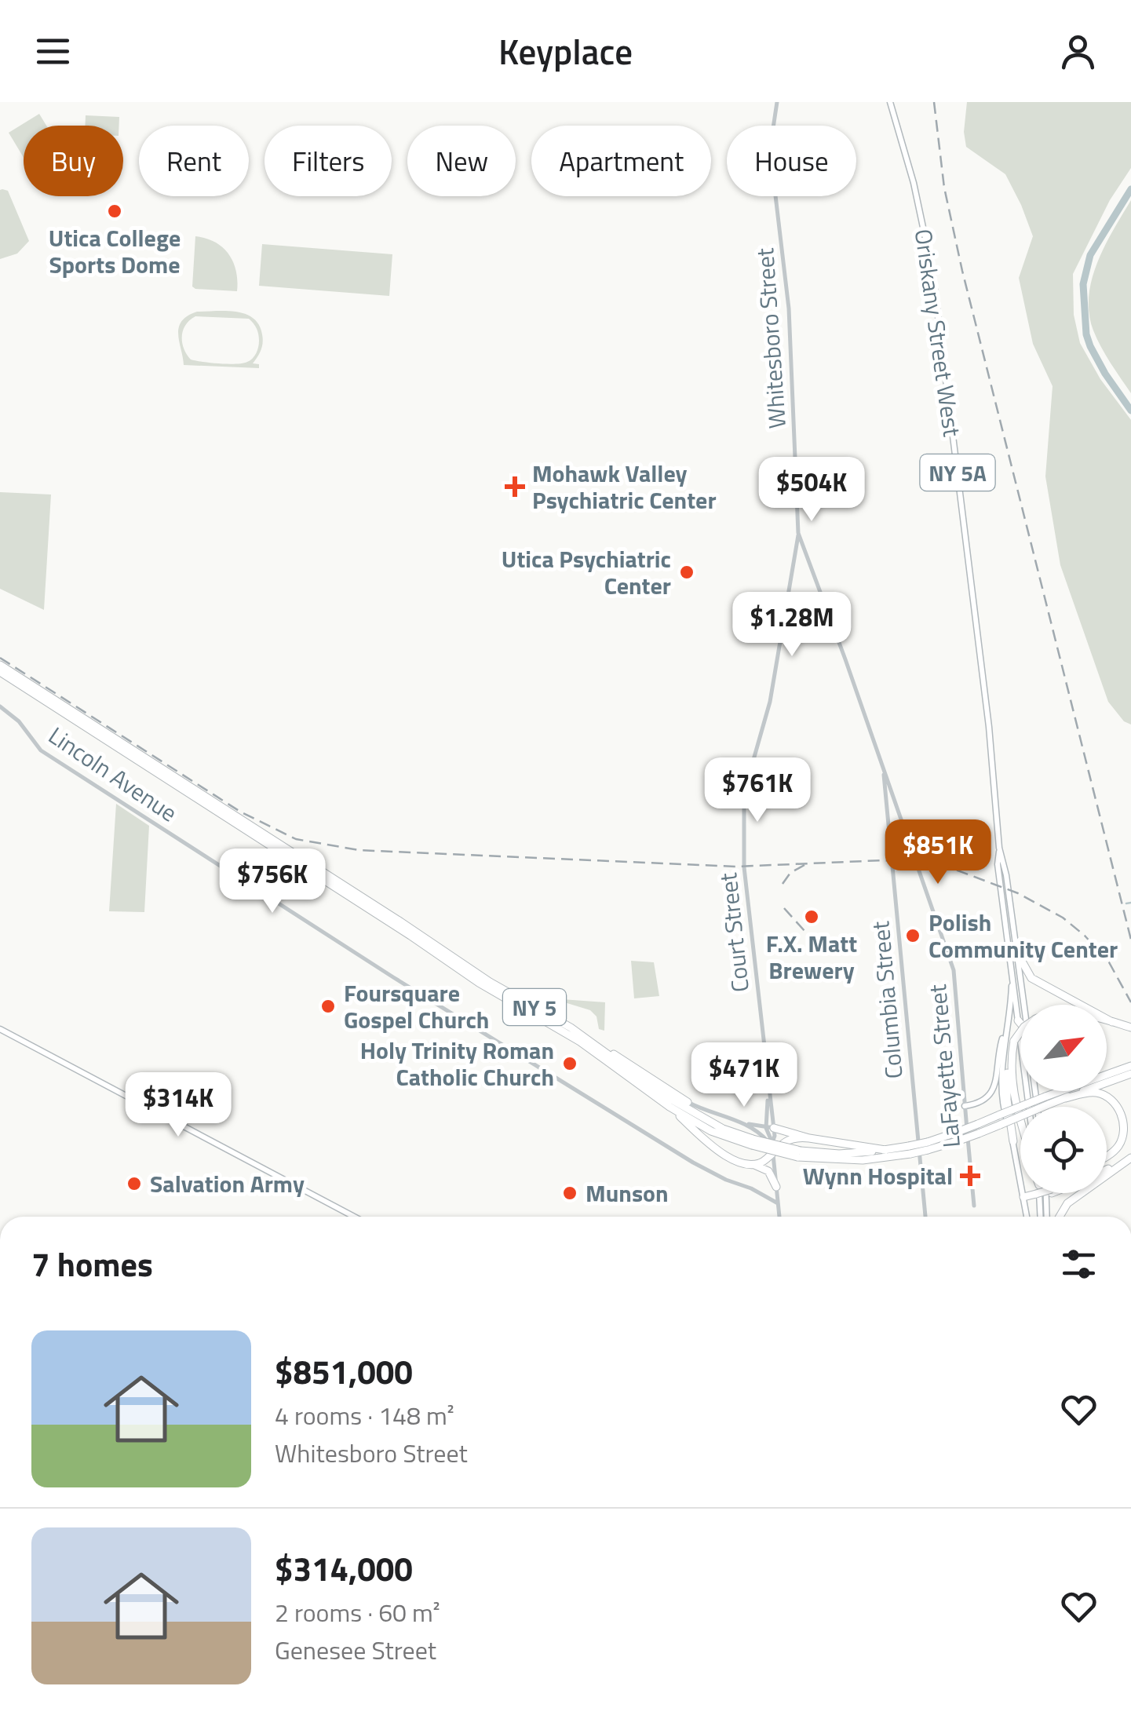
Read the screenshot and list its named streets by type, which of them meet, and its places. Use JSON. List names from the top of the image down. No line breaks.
{"streets":{"highway":["NY 5"],"main road":["Oriskany Street West","NY 5A"],"street":["Whitesboro Street","Lincoln Avenue","Court Street","Columbia Street","LaFayette Street"]},"crossings":[["Whitesboro Street","Court Street"],["Whitesboro Street","Columbia Street"],["Whitesboro Street","LaFayette Street"],["Lincoln Avenue","Court Street"]],"places":{"other":["Utica College Sports Dome","Utica Psychiatric Center","F.X. Matt Brewery","Polish Community Center","Foursquare Gospel Church","Holy Trinity Roman Catholic Church","Salvation Army","Munson"],"health":["Mohawk Valley Psychiatric Center","Wynn Hospital"]},"north":"top right","page":{"header":"Keyplace","chip":["Buy","Rent","Filters","New","Apartment","House"],"price":["$504K","$1.28M","$761K","$851K","$756K","$471K","$314K"],"heading":"7 homes","list":[{"name":"$851,000","note":"4 rooms · 148 m² · Whitesboro Street"},{"name":"$314,000","note":"2 rooms · 60 m² · Genesee Street"}]}}
